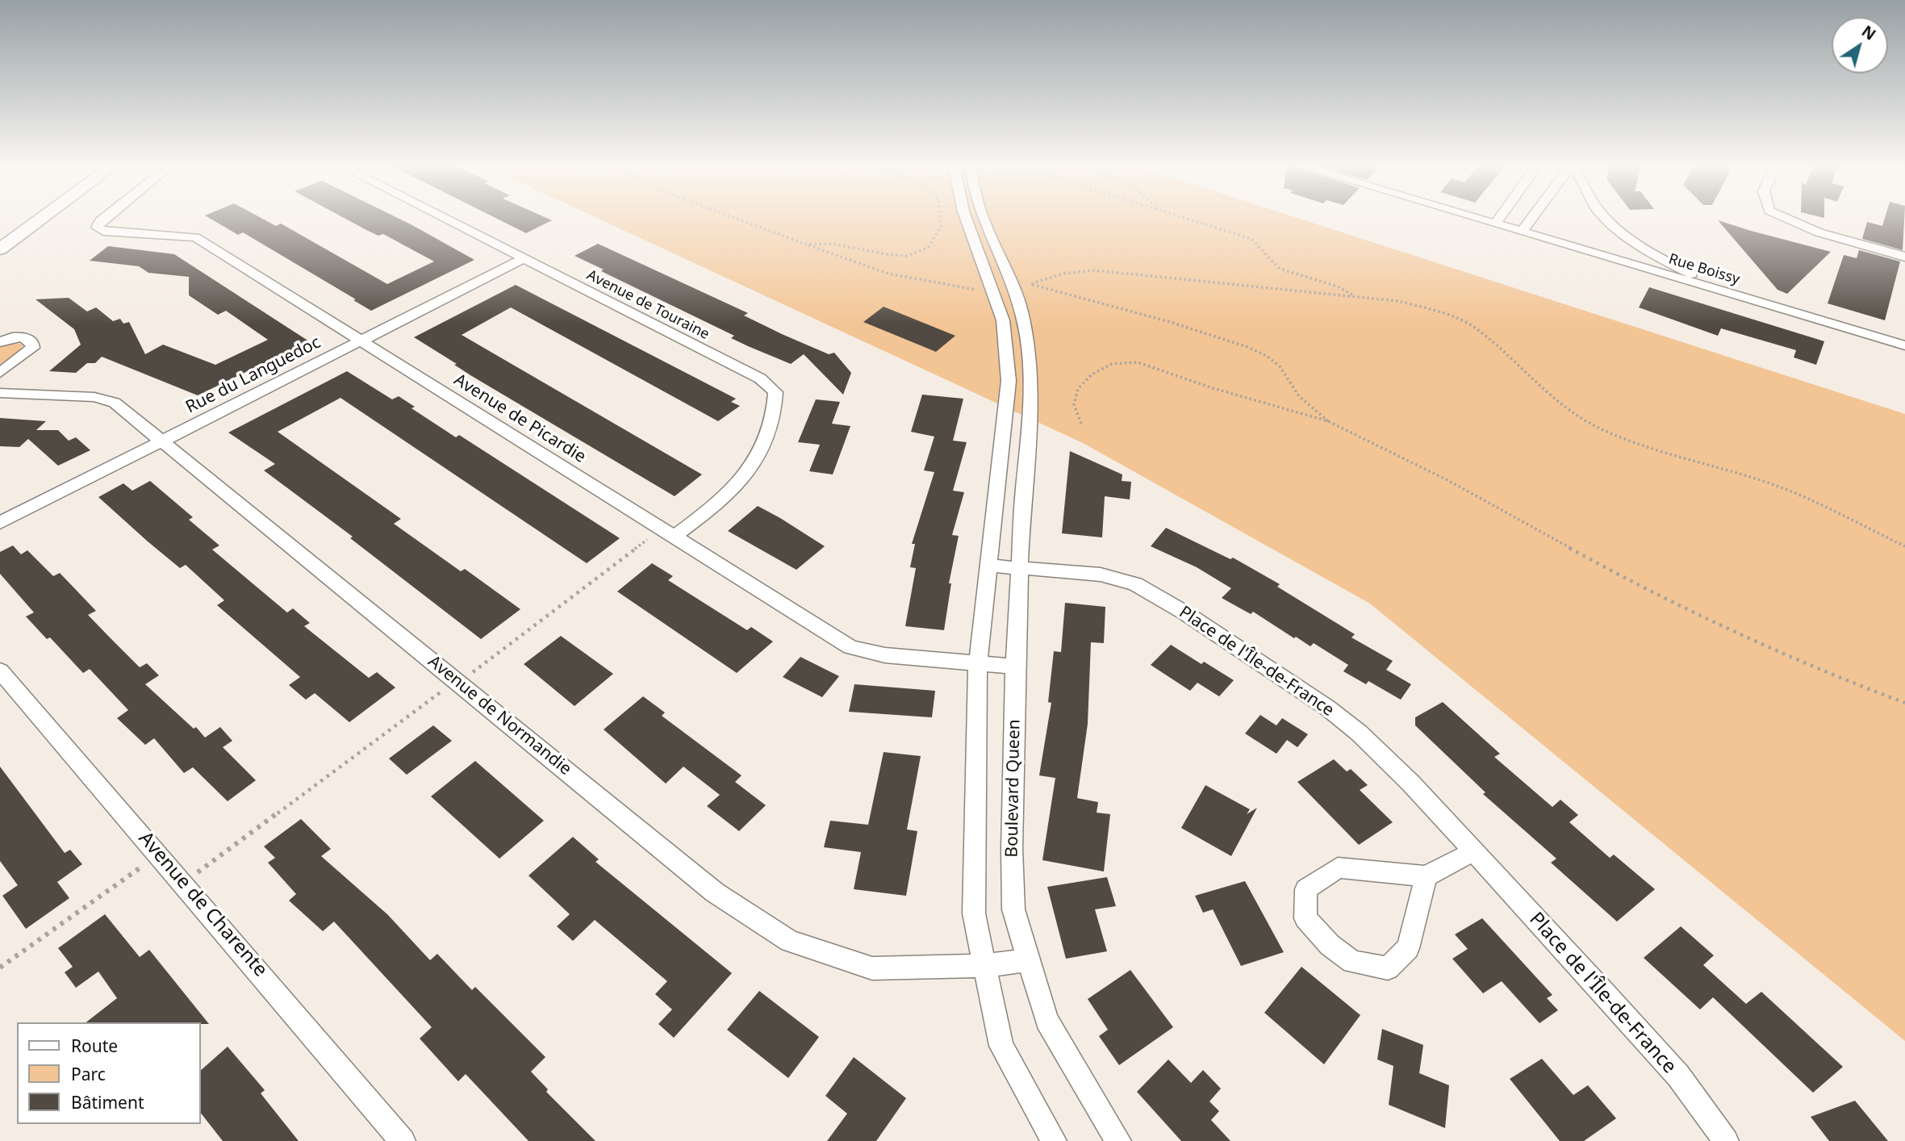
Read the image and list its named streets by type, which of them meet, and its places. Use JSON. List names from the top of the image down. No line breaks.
{"streets":{"street":["Rue Boissy","Avenue de Touraine","Rue du Languedoc","Avenue de Picardie","Place de l'Île-de-France","Avenue de Normandie","Boulevard Queen","Avenue de Charente"]},"crossings":[["Avenue de Touraine","Rue du Languedoc"],["Avenue de Touraine","Avenue de Picardie"],["Rue du Languedoc","Avenue de Picardie"],["Rue du Languedoc","Avenue de Normandie"],["Avenue de Picardie","Boulevard Queen"],["Place de l'Île-de-France","Boulevard Queen"],["Avenue de Normandie","Boulevard Queen"]],"legend":["Route","Parc","Bâtiment"],"north":"top right"}
